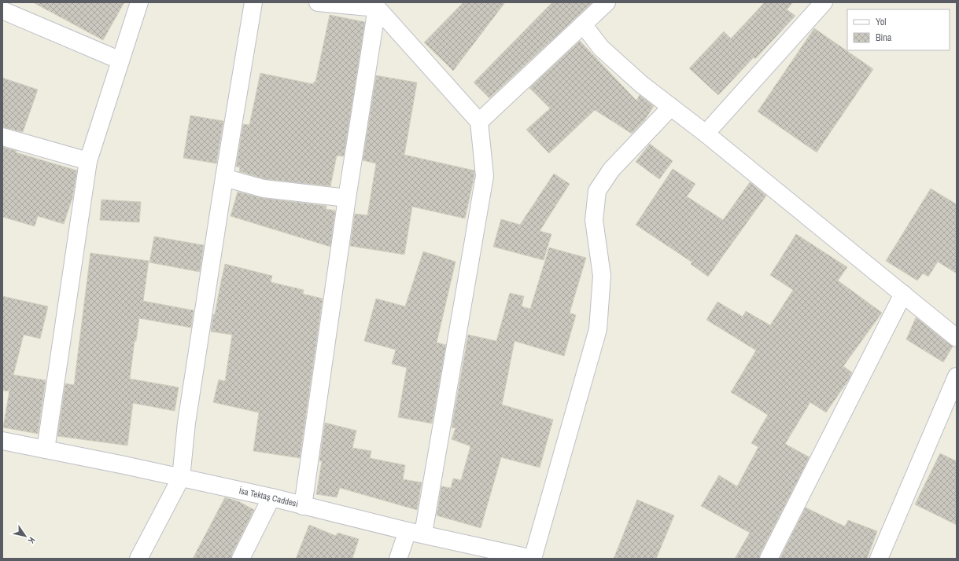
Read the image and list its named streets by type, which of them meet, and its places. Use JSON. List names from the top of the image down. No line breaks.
{"streets":{"street":["İsa Tektaş Caddesi"]},"legend":["Yol","Bina"],"north":"bottom right"}
